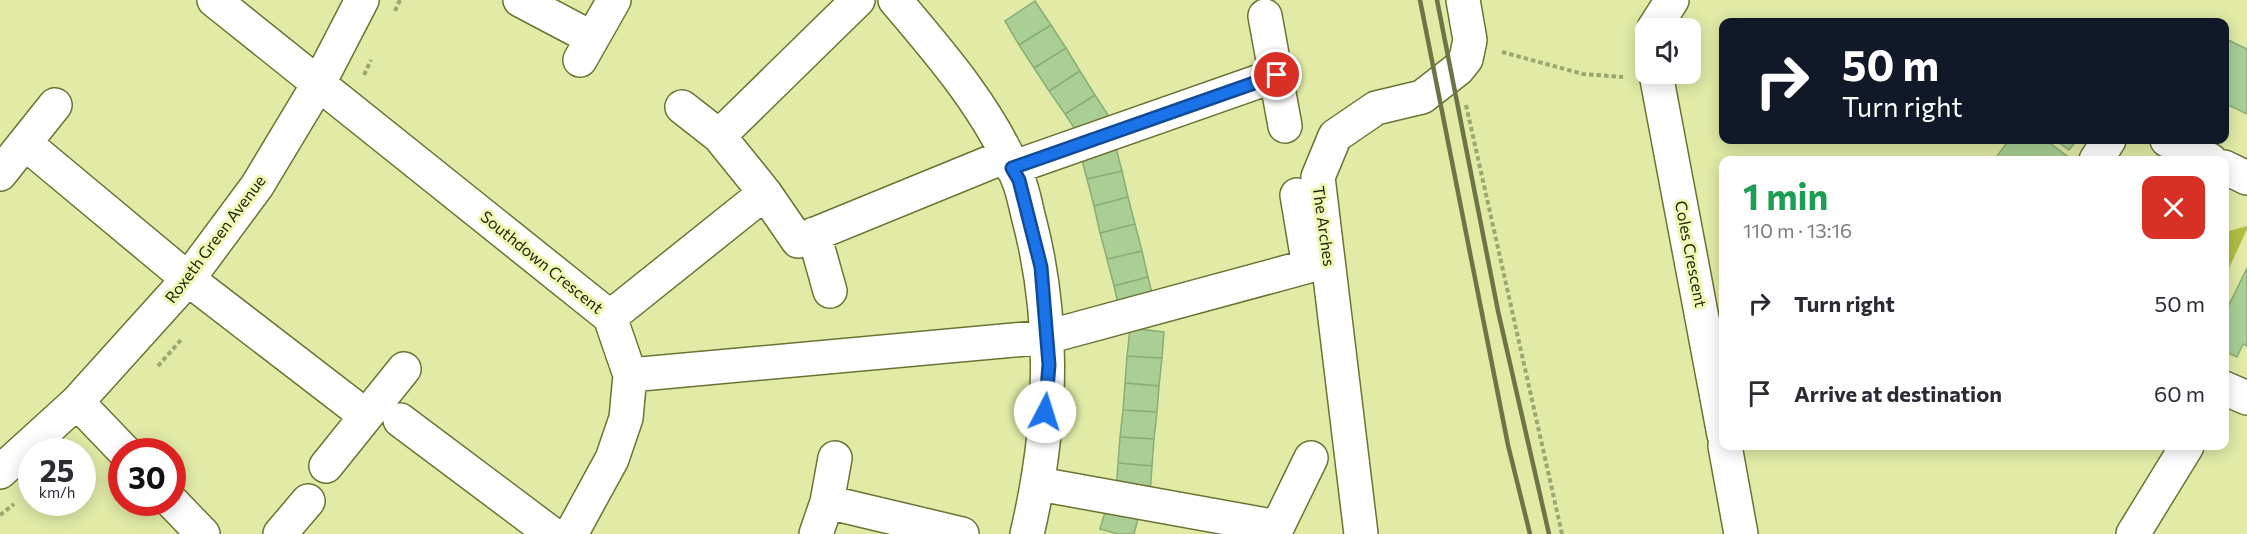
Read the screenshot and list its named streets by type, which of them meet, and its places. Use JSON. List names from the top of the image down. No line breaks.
{"streets":{"street":["The Arches","Roxeth Green Avenue","Coles Crescent","Southdown Crescent"]},"crossings":[["Roxeth Green Avenue","Southdown Crescent"]],"page":{"turn":["50 m","Turn right"],"heading":["1 min","110 m · 13:16"],"list":[{"name":"Turn right","value":"50 m"},{"name":"Arrive at destination","value":"60 m"}],"speed":"25 km/h","limit":"30"}}
